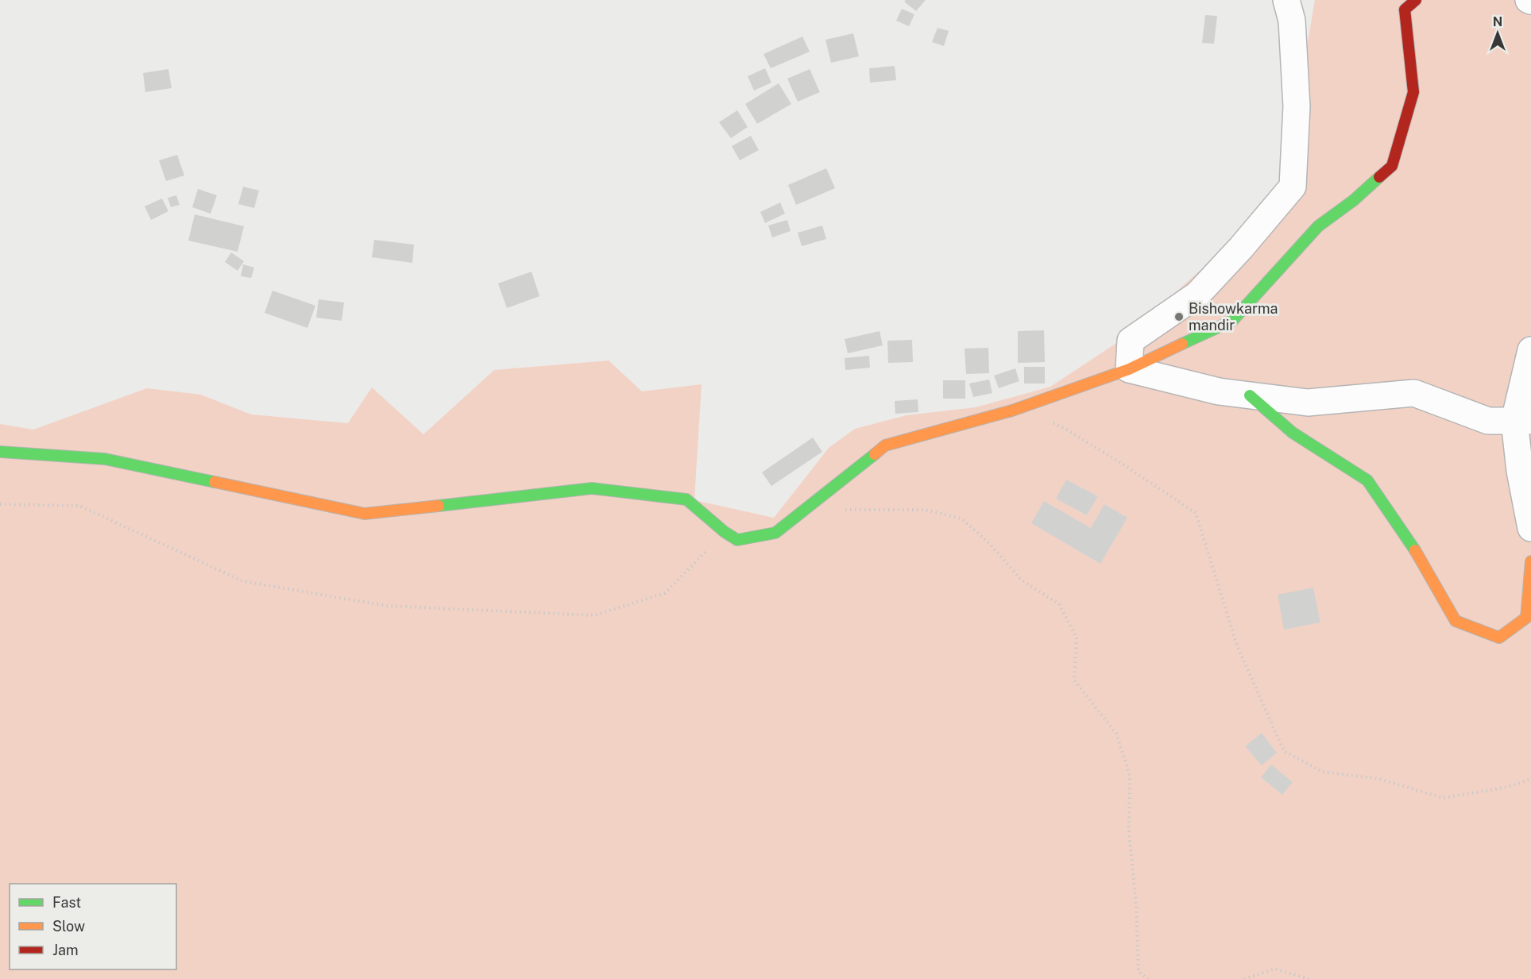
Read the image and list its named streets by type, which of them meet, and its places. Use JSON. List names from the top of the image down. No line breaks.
{"places":["Bishowkarma mandir"],"legend":["Fast","Slow","Jam"],"north":"top"}
